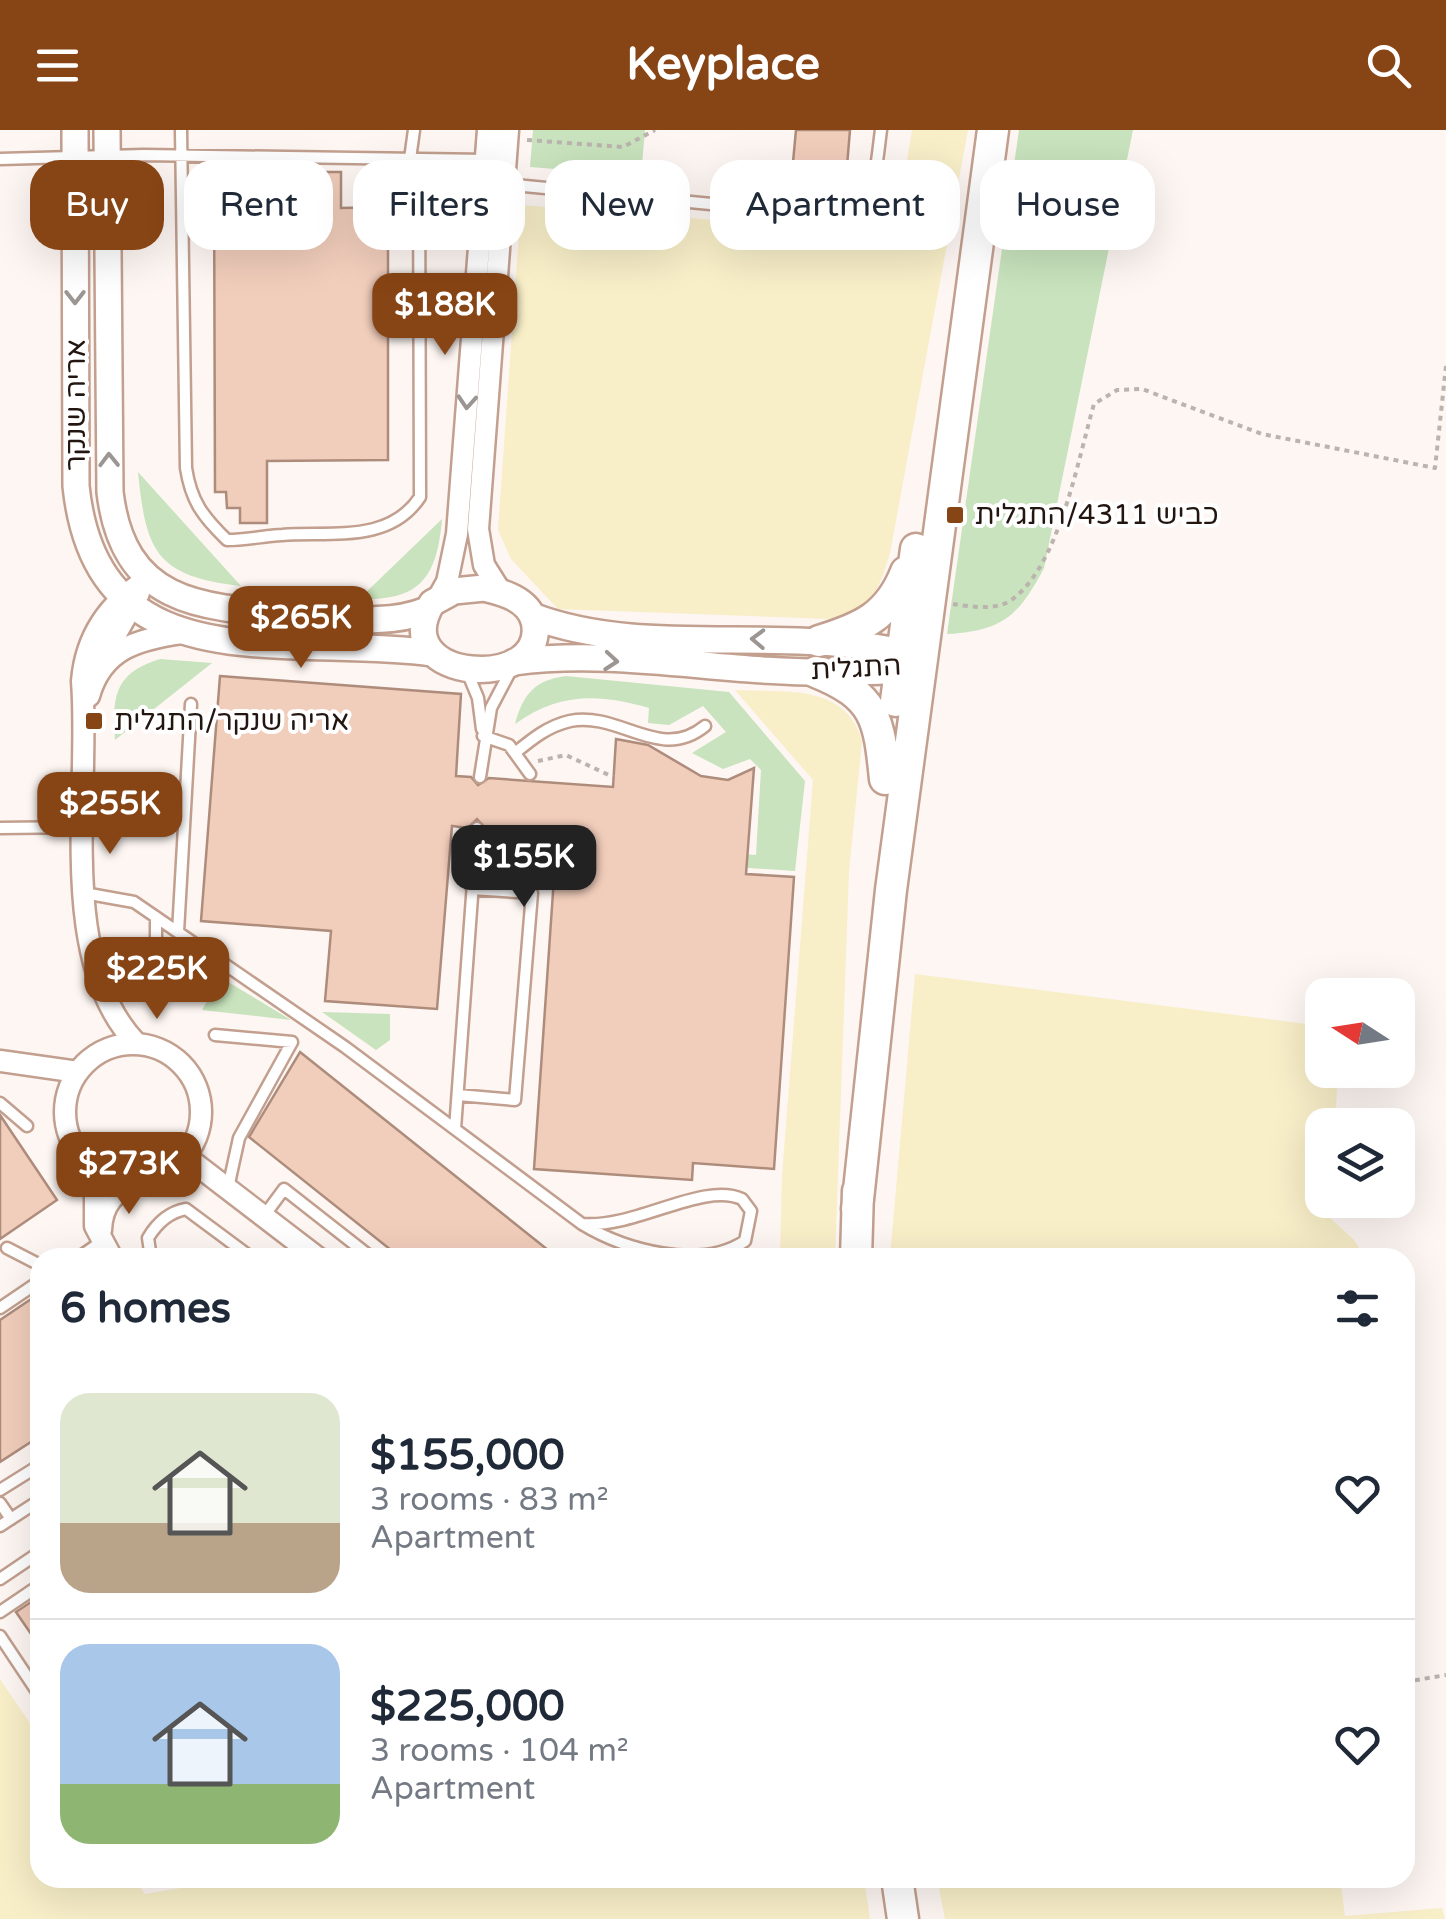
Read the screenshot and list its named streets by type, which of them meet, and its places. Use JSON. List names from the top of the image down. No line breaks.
{"streets":{"street":["אריה שנקר","התגלית"]},"places":{"transit":["כביש 4311/התגלית","אריה שנקר/התגלית"]},"north":"left","page":{"header":"Keyplace","chip":["Buy","Rent","Filters","New","Apartment","House"],"price":["$188K","$265K","$255K","$155K","$225K","$273K"],"heading":"6 homes","list":[{"name":"$155,000","note":"3 rooms · 83 m² · Apartment"},{"name":"$225,000","note":"3 rooms · 104 m² · Apartment"}]}}
